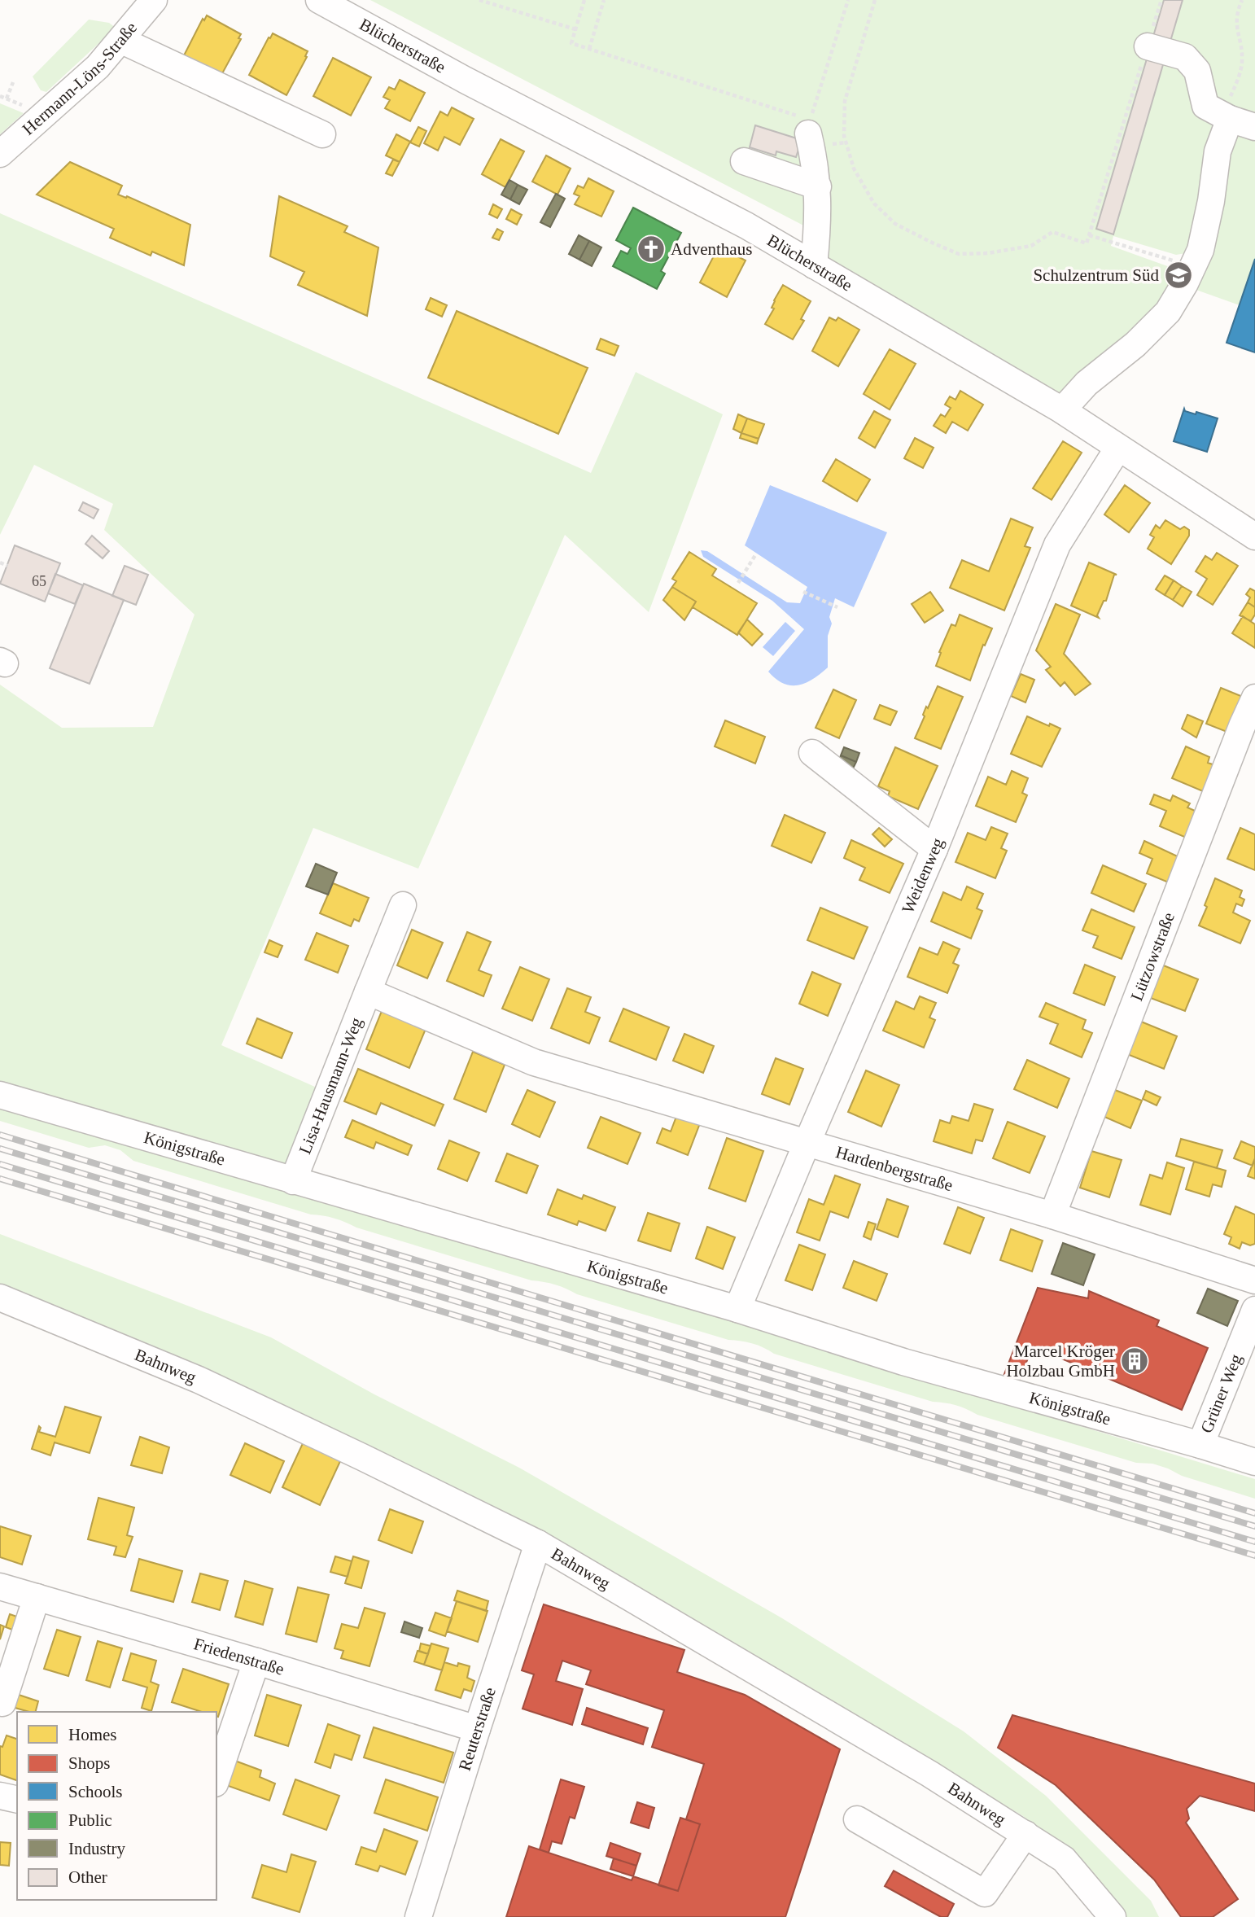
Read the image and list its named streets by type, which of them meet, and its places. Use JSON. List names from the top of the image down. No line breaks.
{"streets":{"street":["Blücherstraße","Hermann-Löns-Straße","Weidenweg","Lützowstraße","Lisa-Hausmann-Weg","Königstraße","Hardenbergstraße","Bahnweg","Grüner Weg","Friedenstraße","Reuterstraße"]},"crossings":[["Blücherstraße","Weidenweg"],["Weidenweg","Königstraße"],["Weidenweg","Hardenbergstraße"],["Lützowstraße","Hardenbergstraße"],["Lisa-Hausmann-Weg","Königstraße"],["Lisa-Hausmann-Weg","Hardenbergstraße"],["Königstraße","Grüner Weg"],["Bahnweg","Reuterstraße"],["Friedenstraße","Reuterstraße"]],"places":{"church":["Adventhaus"],"school or university":["Schulzentrum Süd"],"building":["Marcel Kröger Holzbau GmbH"]},"house_numbers":["65"],"legend":["Homes","Shops","Schools","Public","Industry","Other"]}
